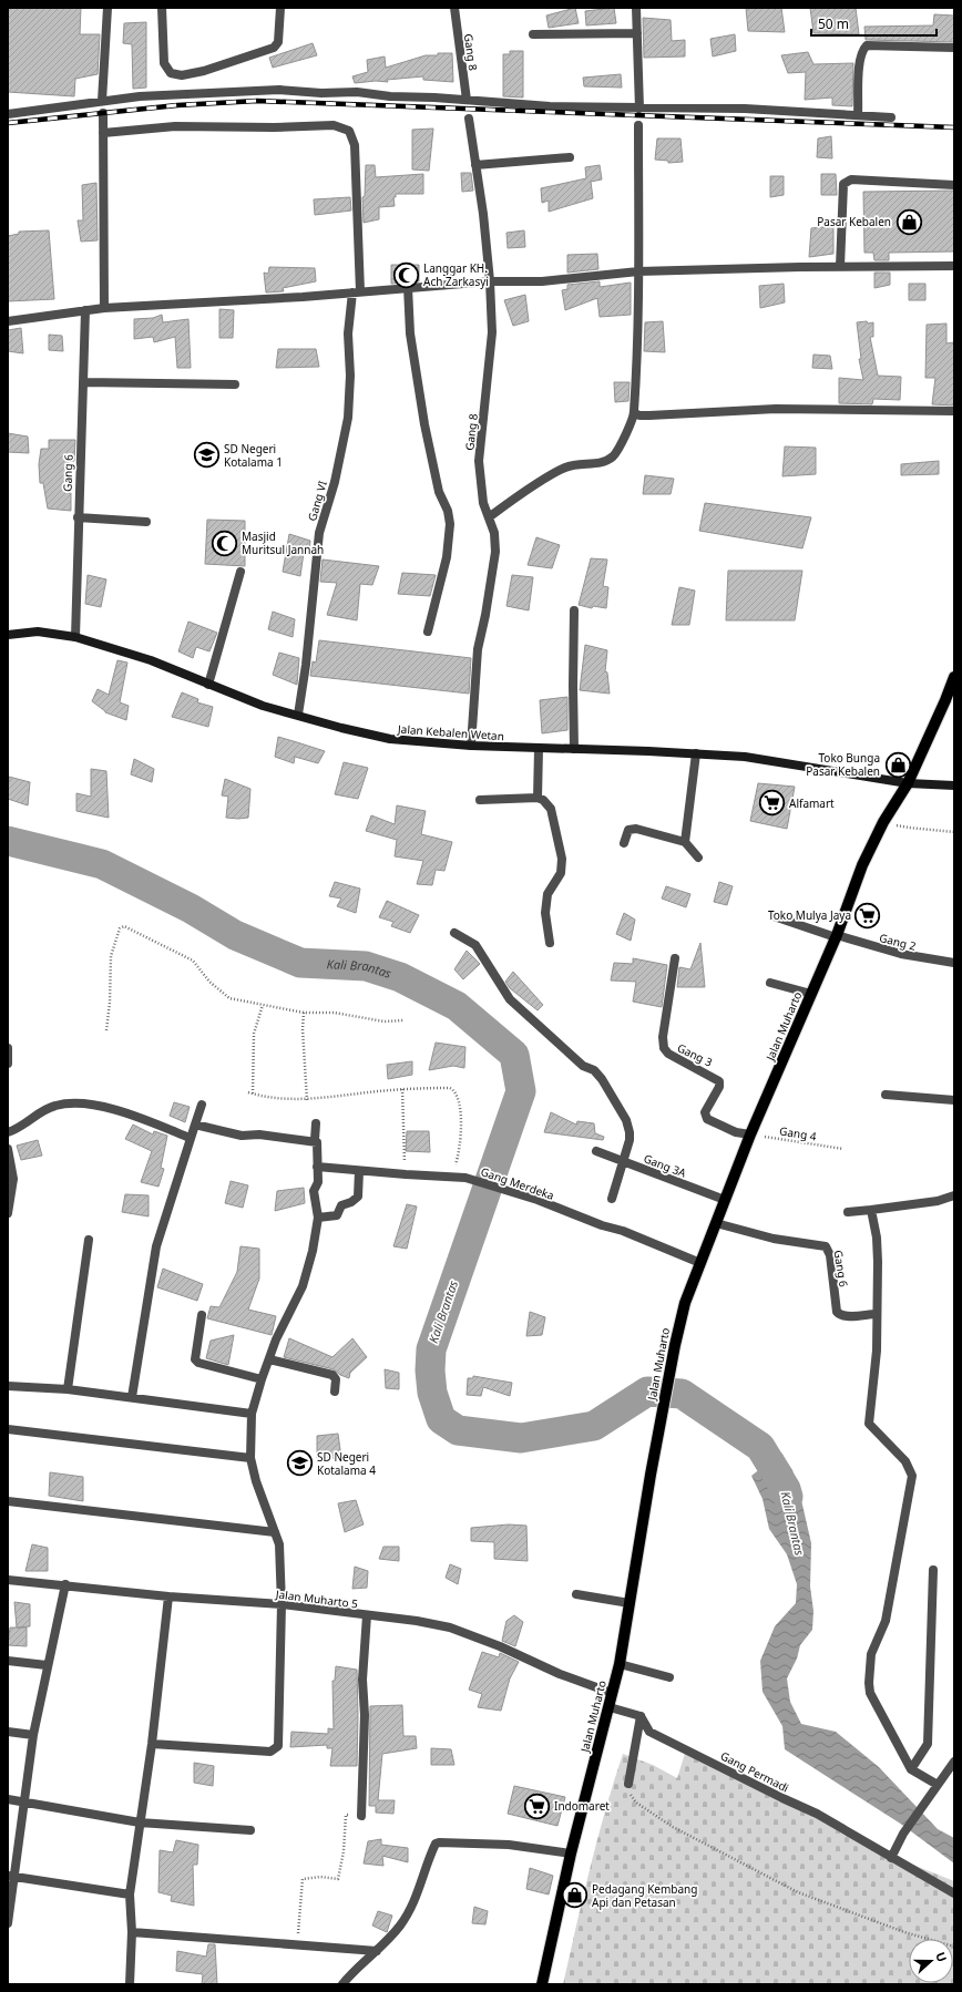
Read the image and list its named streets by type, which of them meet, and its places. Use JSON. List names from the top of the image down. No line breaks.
{"streets":{"main road":["Jalan Kebalen Wetan","Jalan Muharto"],"street":["Gang 8","Gang 6","Gang VI","Gang 2","Gang 3","Gang 3A","Gang Merdeka","Jalan Muharto 5","Gang Permadi"],"path":["Gang 4"]},"crossings":[["Gang 8","Jalan Kebalen Wetan"],["Gang 6","Jalan Kebalen Wetan"],["Gang 6","Jalan Muharto"],["Gang VI","Jalan Kebalen Wetan"],["Jalan Kebalen Wetan","Jalan Muharto"],["Gang 2","Jalan Muharto"],["Jalan Muharto","Gang 3"],["Jalan Muharto","Gang 4"],["Jalan Muharto","Gang 3A"],["Jalan Muharto","Gang Merdeka"],["Jalan Muharto","Jalan Muharto 5"],["Gang 3","Gang 4"]],"water":["Kali Brantas"],"places":{"shop":["Pasar Kebalen","Toko Bunga Pasar Kebalen","Pedagang Kembang Api dan Petasan"],"mosque":["Langgar KH. Ach Zarkasyi","Masjid Muritsul Jannah"],"school or university":["SD Negeri Kotalama 1","SD Negeri Kotalama 4"],"supermarket":["Alfamart","Toko Mulya Jaya","Indomaret"]},"scale_bar":"50 m","north":"right"}
